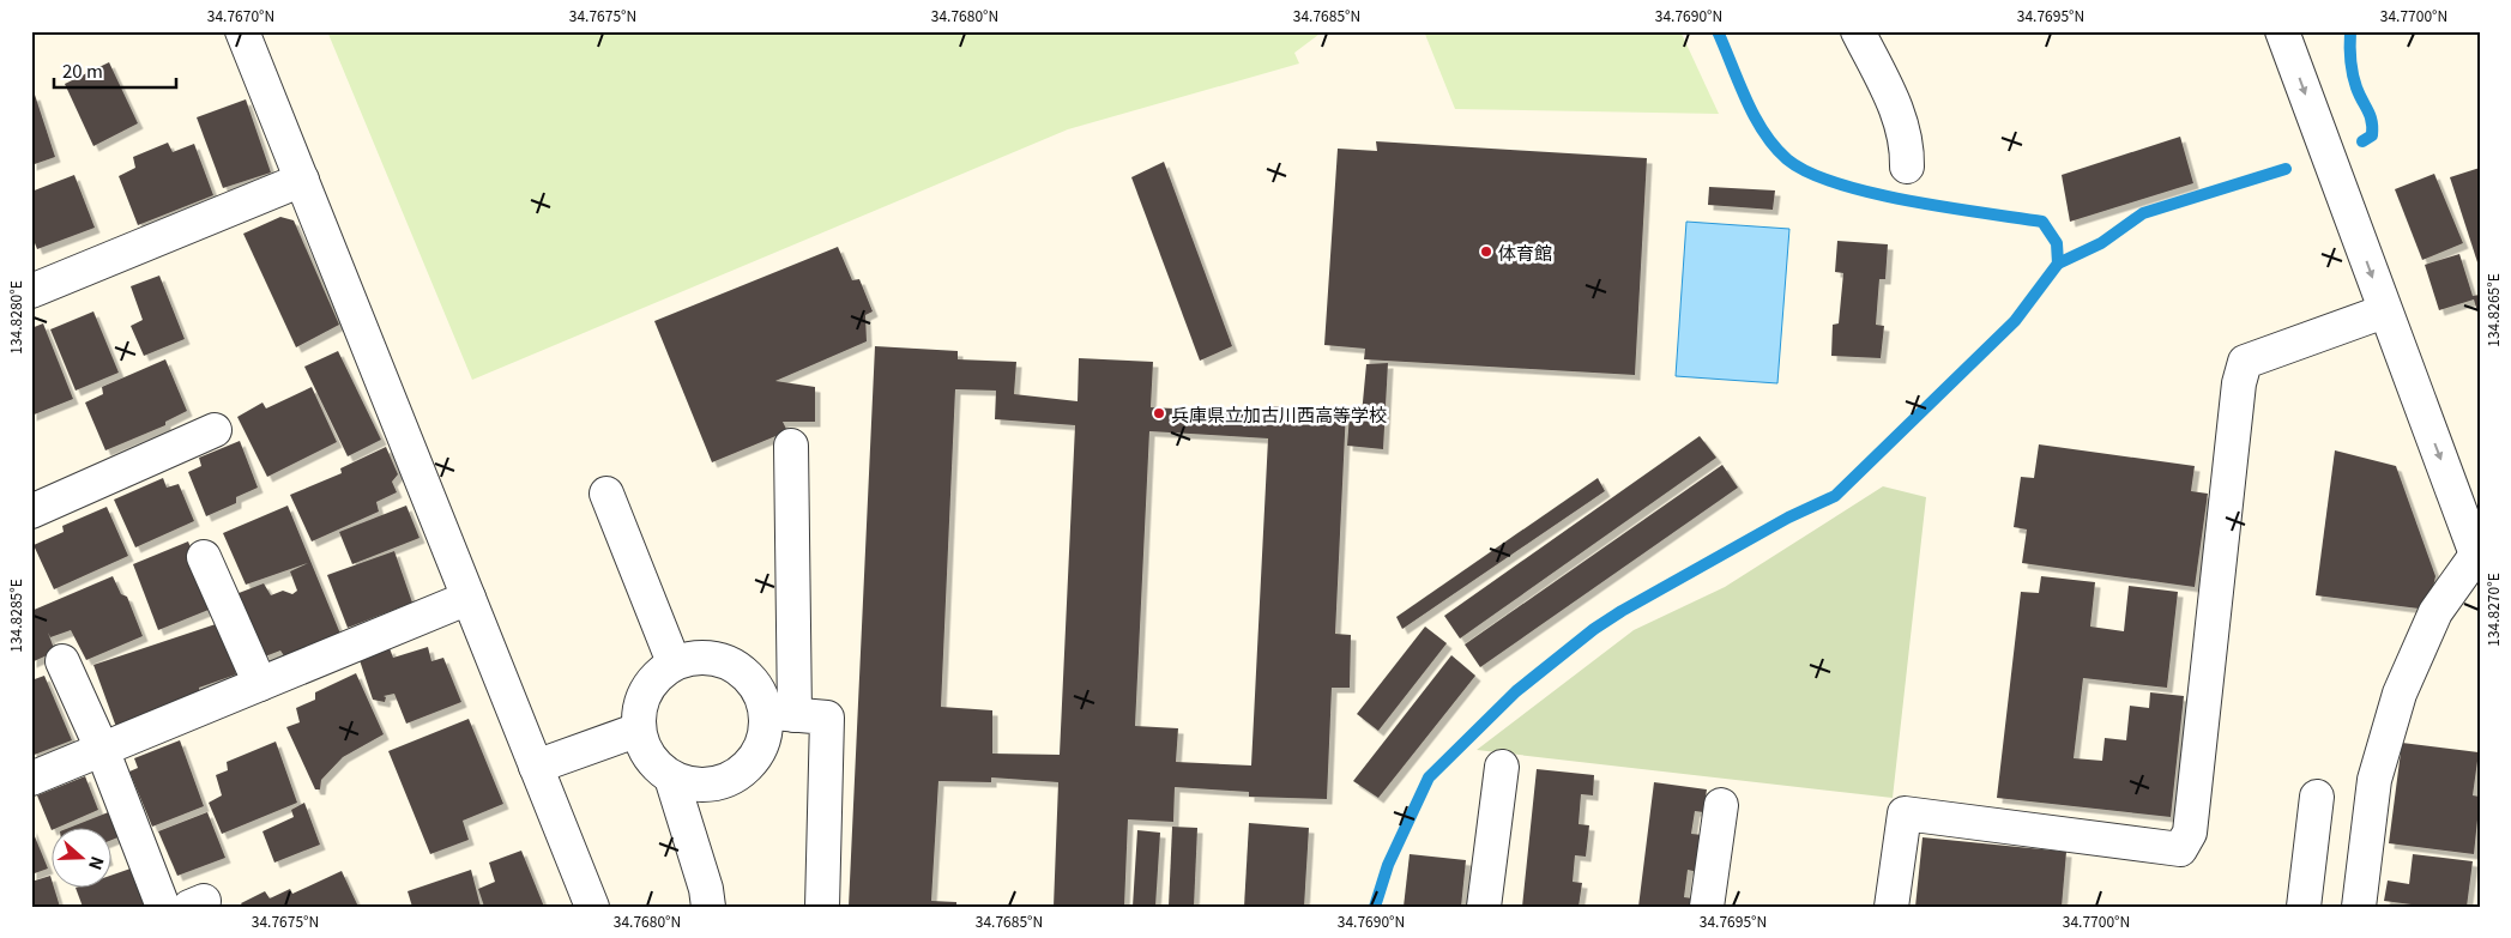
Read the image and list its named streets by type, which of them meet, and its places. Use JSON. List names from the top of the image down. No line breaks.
{"places":["体育館","兵庫県立加古川西高等学校"],"scale_bar":"20 m","north":"right","coordinates":["34.7670°N","34.7675°N","34.7680°N","34.7685°N","34.7690°N","34.7695°N","34.7700°N","134.8265°E","134.8280°E","134.8270°E","134.8285°E"]}
